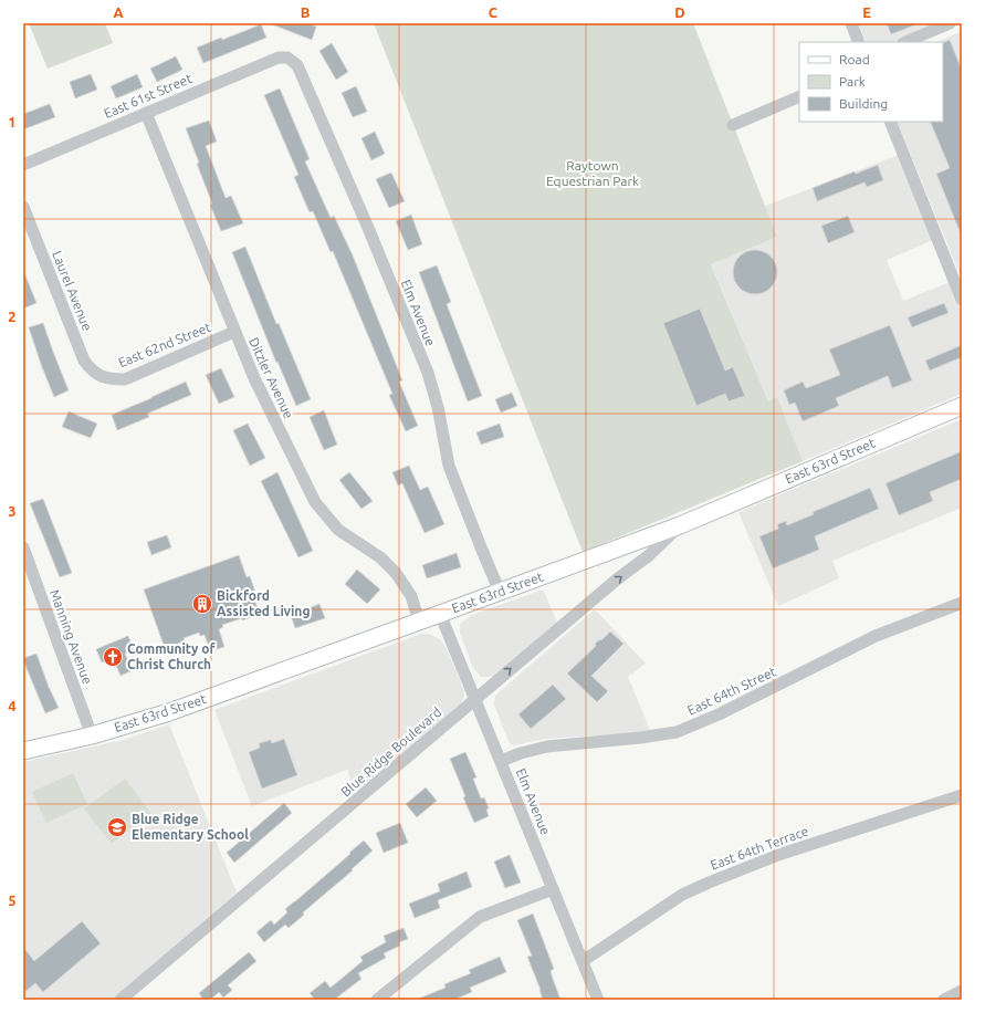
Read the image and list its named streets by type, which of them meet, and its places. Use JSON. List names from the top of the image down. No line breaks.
{"streets":{"main road":["East 63rd Street"],"street":["East 61st Street","Laurel Avenue","Elm Avenue","East 62nd Street","Ditzler Avenue","Manning Avenue","East 64th Street","Blue Ridge Boulevard","East 64th Terrace"]},"crossings":[["East 61st Street","Elm Avenue"],["East 61st Street","Ditzler Avenue"],["Laurel Avenue","East 62nd Street"],["Elm Avenue","East 63rd Street"],["Elm Avenue","East 64th Street"],["Elm Avenue","Blue Ridge Boulevard"],["Elm Avenue","East 64th Terrace"],["East 62nd Street","Ditzler Avenue"],["Ditzler Avenue","East 63rd Street"],["East 63rd Street","Manning Avenue"],["East 63rd Street","Blue Ridge Boulevard"]],"one_way":["Blue Ridge Boulevard"],"parks":["Raytown Equestrian Park"],"places":{"building":["Bickford Assisted Living"],"church":["Community of Christ Church"],"school or university":["Blue Ridge Elementary School"]},"legend":["Road","Park","Building"],"grid":{"columns":["A","B","C","D","E"],"rows":["1","2","3","4","5"]}}
